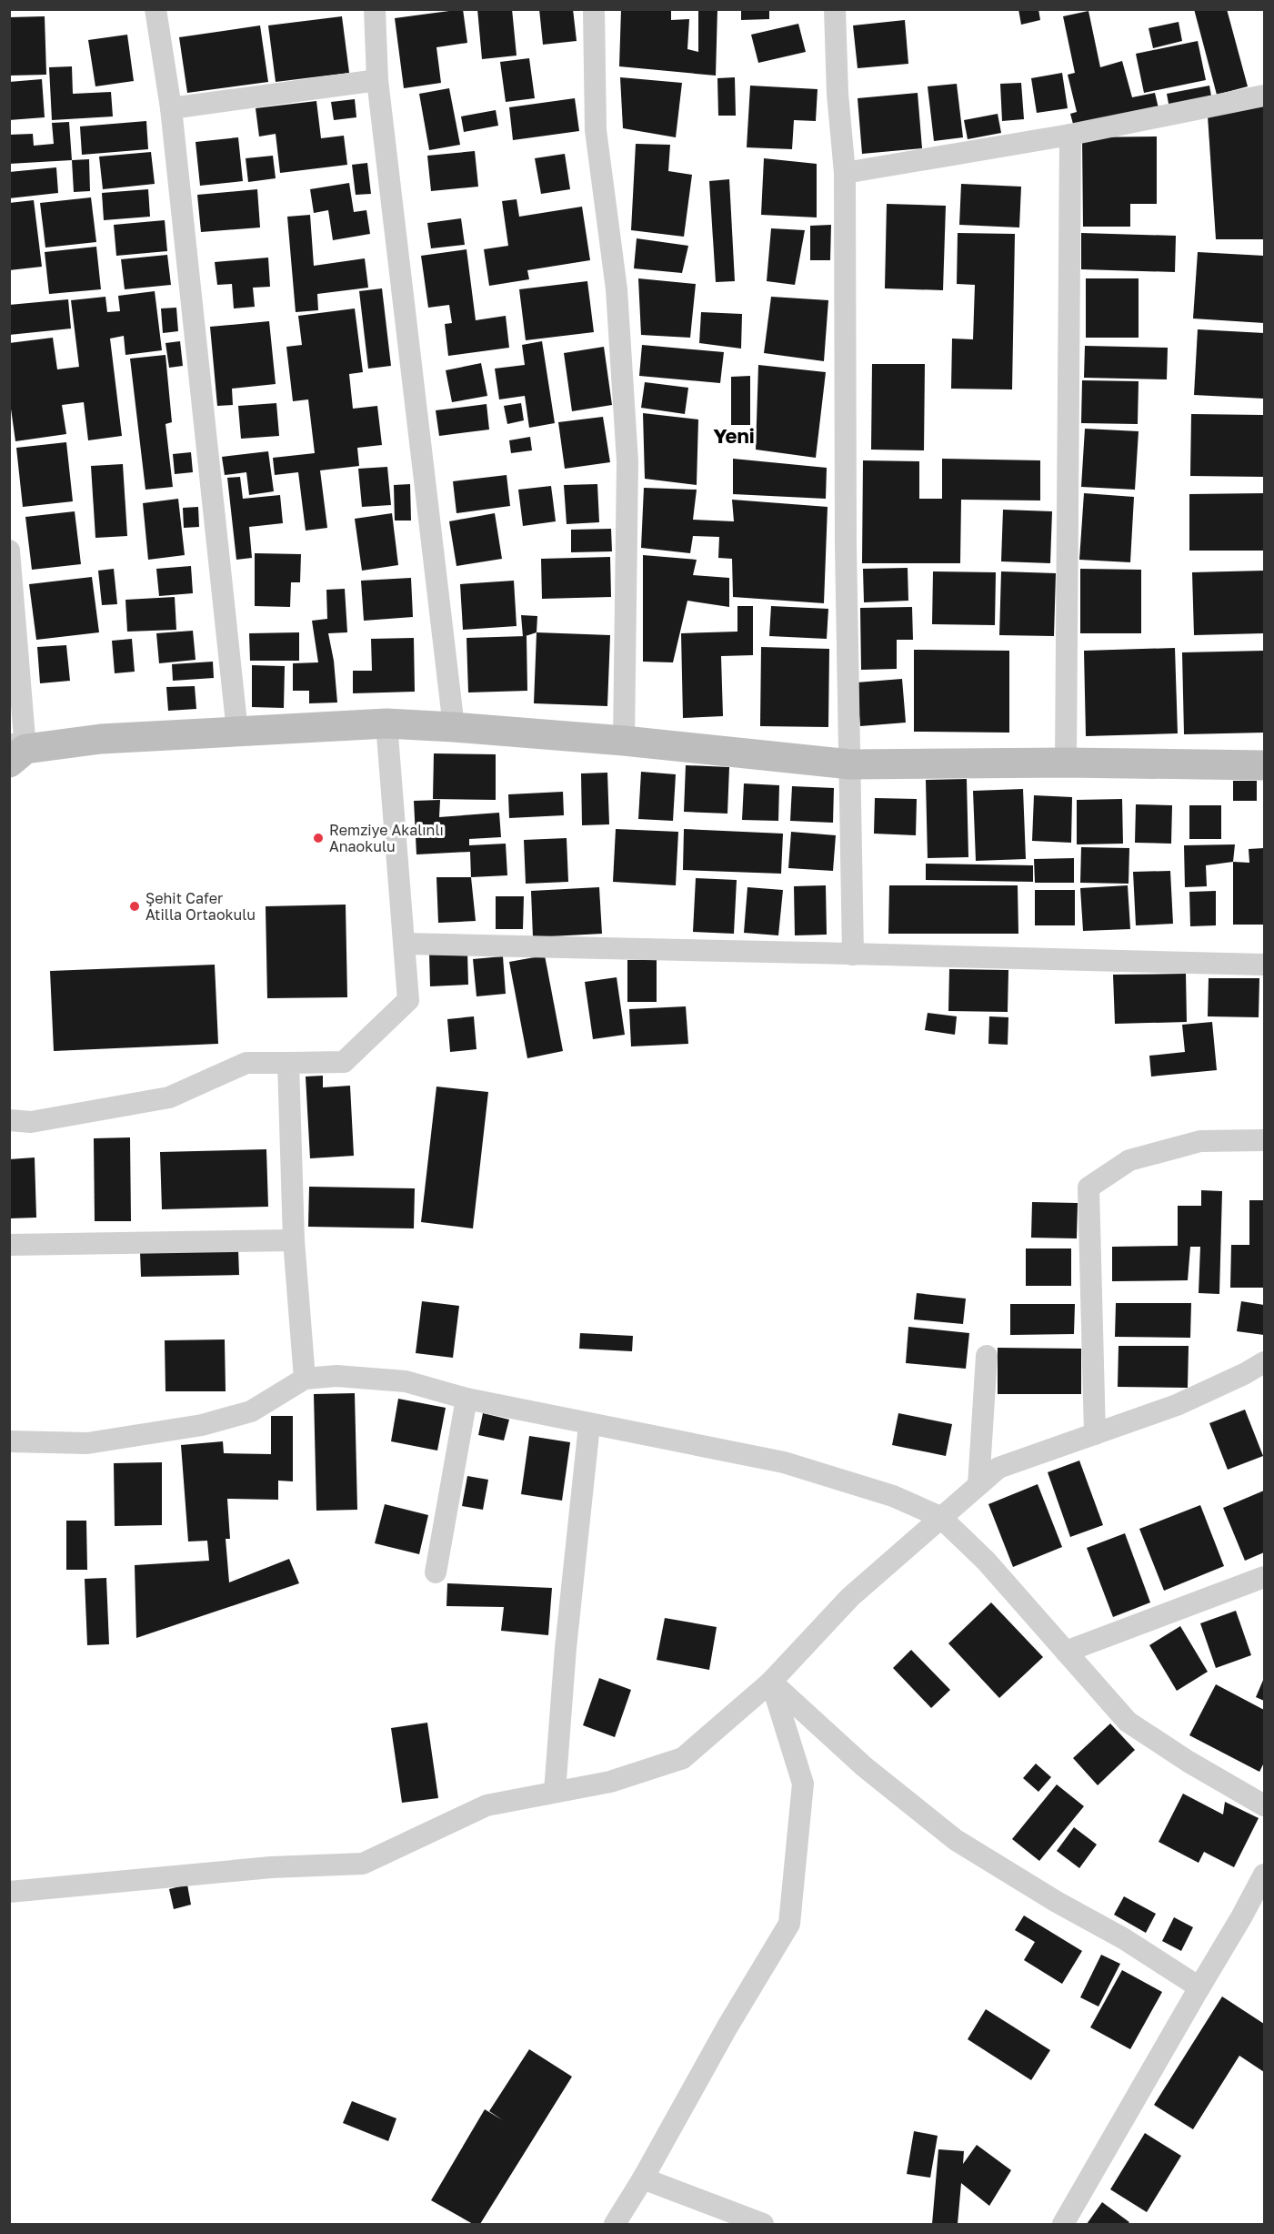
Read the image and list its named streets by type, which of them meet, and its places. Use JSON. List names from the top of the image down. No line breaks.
{"districts":["Yeni"],"places":["Remziye Akalınlı Anaokulu","Şehit Cafer Atilla Ortaokulu"]}
